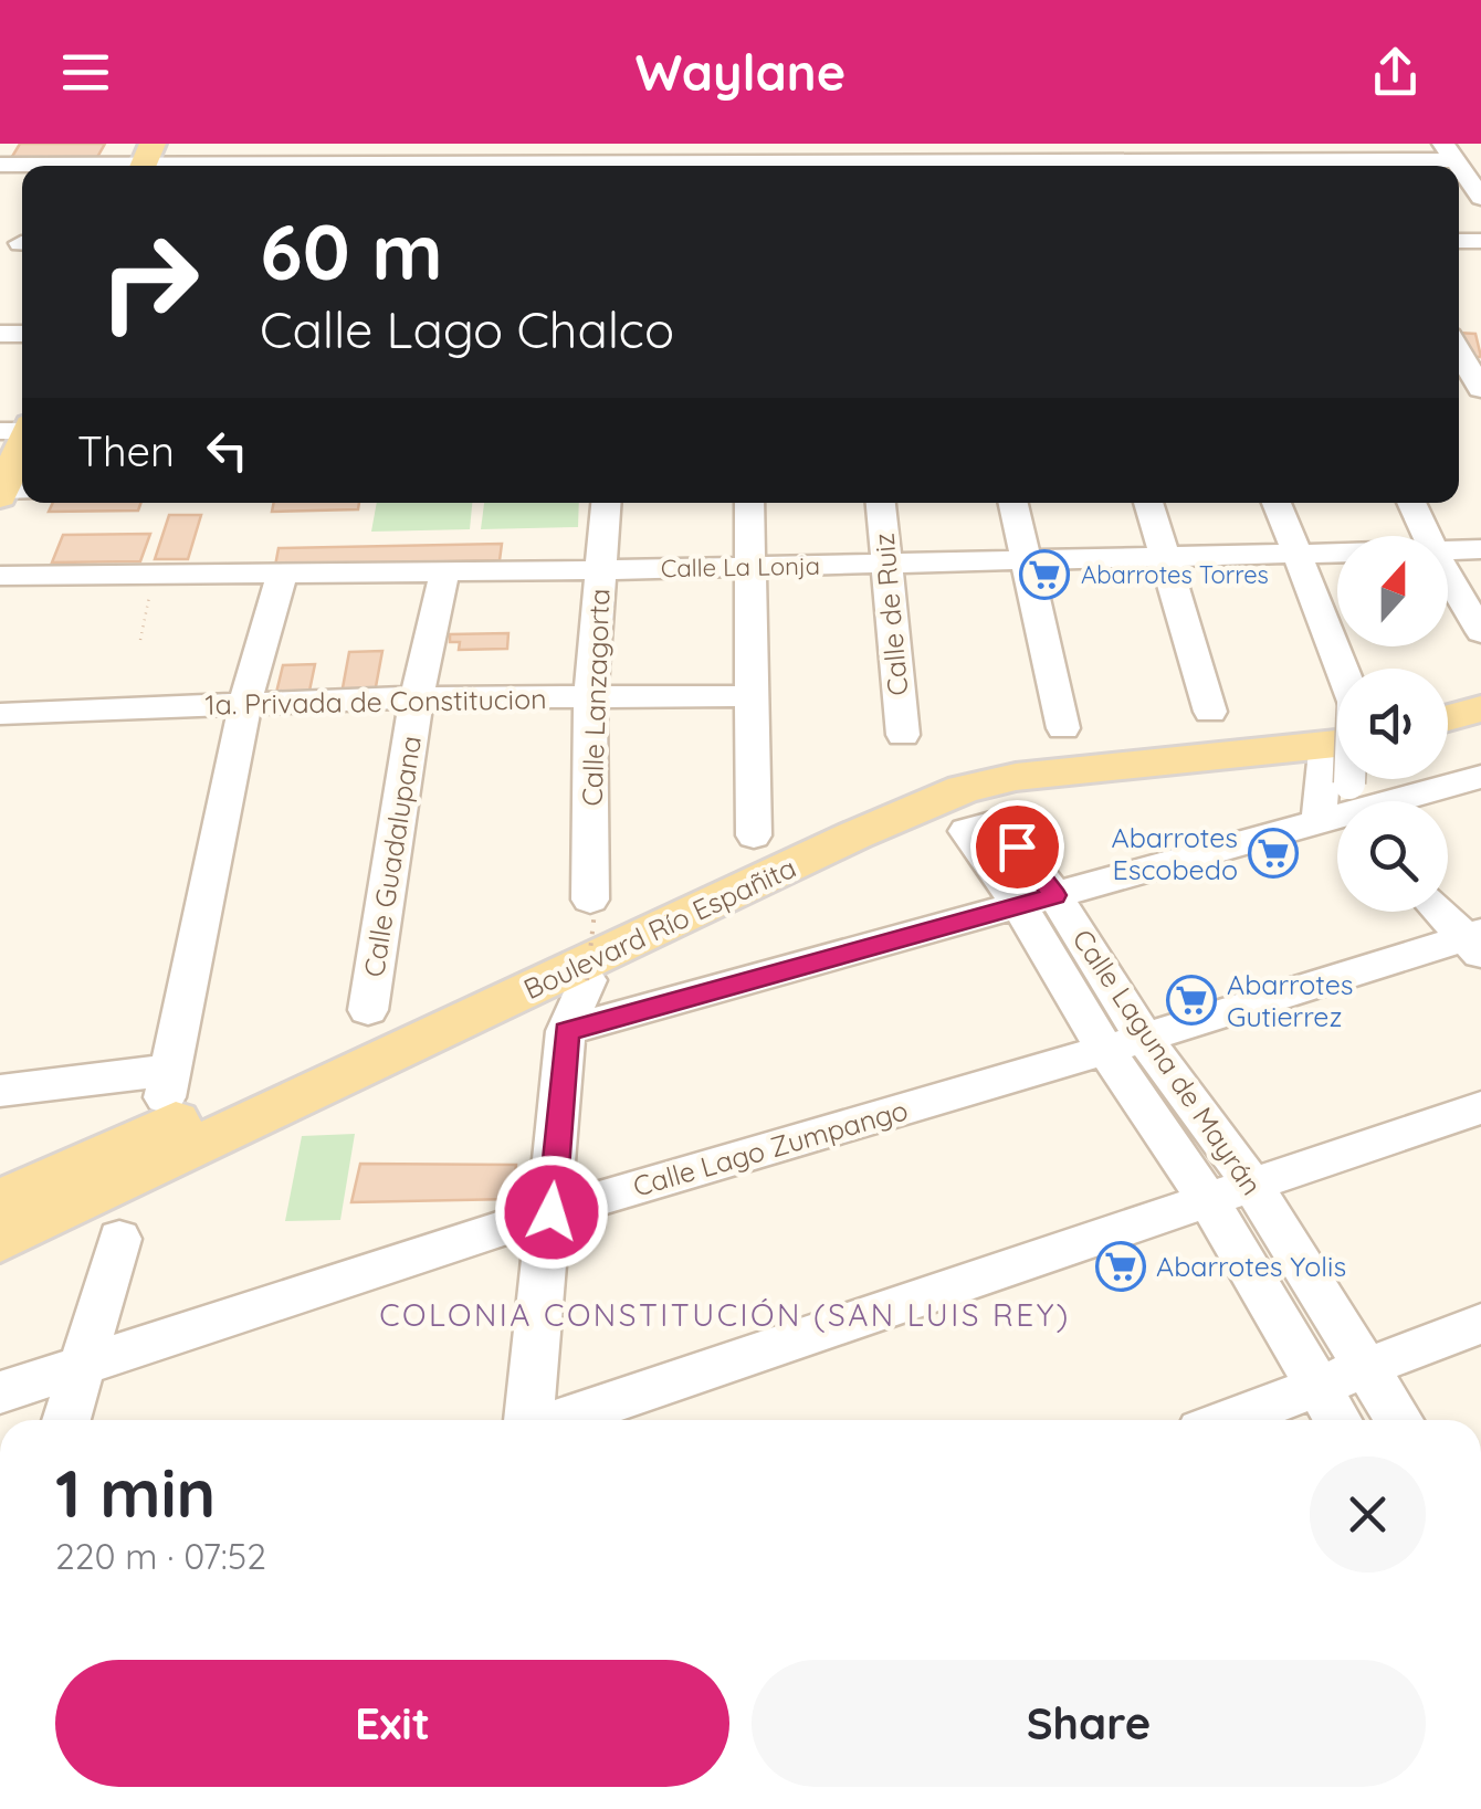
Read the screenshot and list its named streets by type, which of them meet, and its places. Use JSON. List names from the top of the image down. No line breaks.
{"streets":{"main road":["Boulevard Río Españita"],"street":["Calle La Lonja","Calle de Ruiz","Calle Lanzagorta","1a. Privada de Constitucion","Calle Guadalupana","Calle Laguna de Mayrán","Calle Lago Zumpango"]},"crossings":[["Calle La Lonja","Calle de Ruiz"],["Calle La Lonja","Calle Lanzagorta"],["Calle La Lonja","Calle Guadalupana"],["Calle Lanzagorta","1a. Privada de Constitucion"],["1a. Privada de Constitucion","Calle Guadalupana"],["Calle Laguna de Mayrán","Calle Lago Zumpango"]],"districts":["COLONIA CONSTITUCIÓN (SAN LUIS REY)"],"places":{"supermarket":["Abarrotes Torres","Abarrotes Escobedo","Abarrotes Gutierrez","Abarrotes Yolis"]},"north":"top","page":{"header":"Waylane","turn":["60 m","Calle Lago Chalco"],"then":"Then","heading":["1 min","220 m · 07:52"],"buttons":["Exit","Share"]}}
